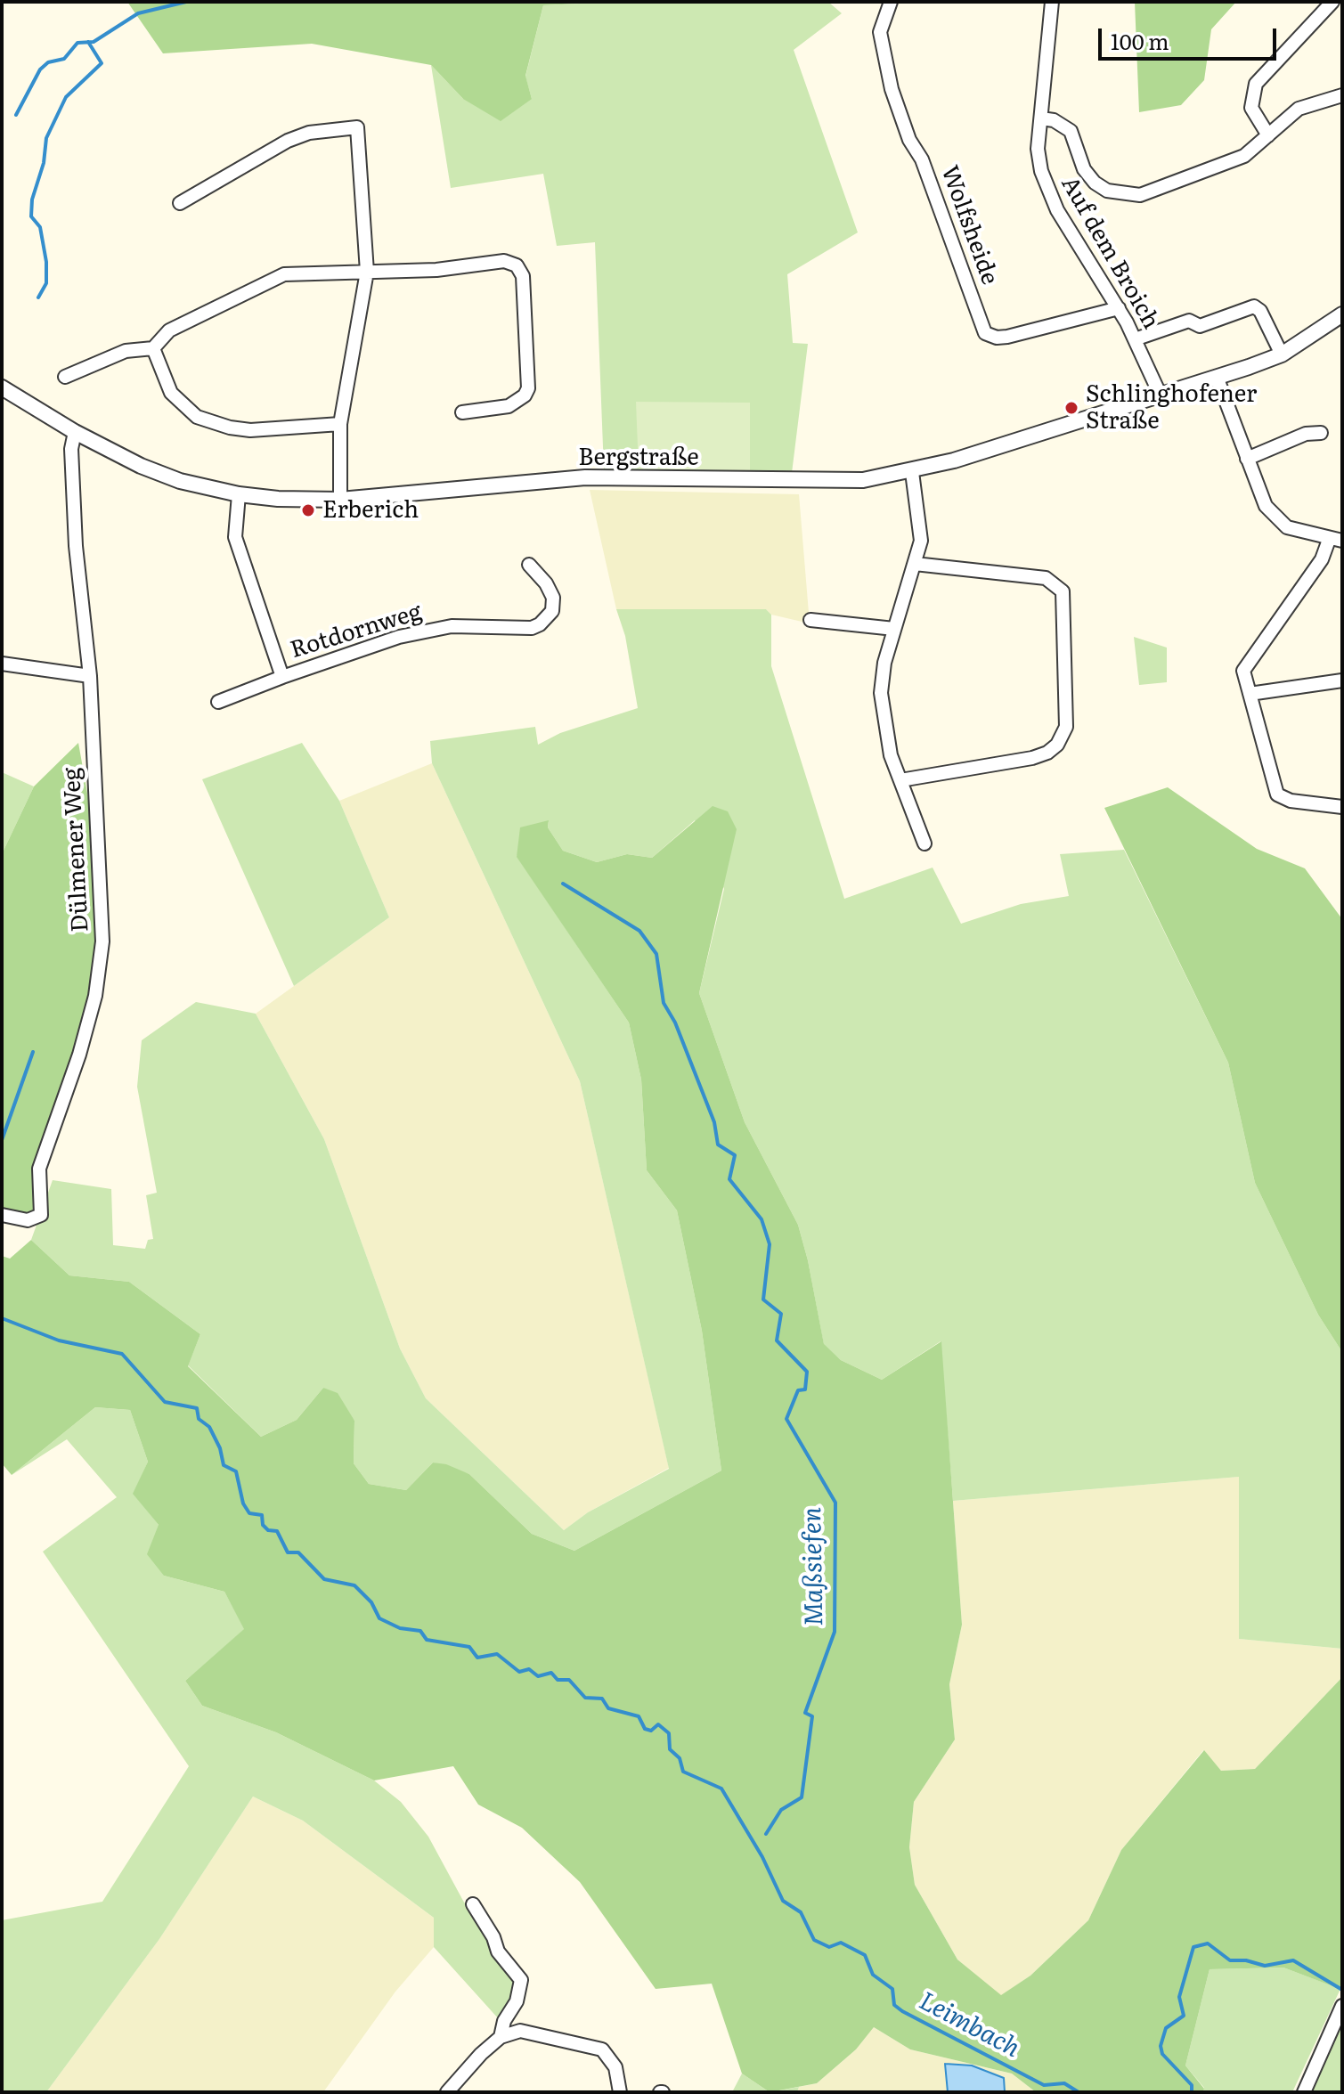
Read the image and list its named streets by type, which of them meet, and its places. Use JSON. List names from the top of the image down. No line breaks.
{"streets":{"street":["Wolfsheide","Auf dem Broich","Bergstraße","Rotdornweg","Dülmener Weg"]},"crossings":[["Wolfsheide","Auf dem Broich"],["Auf dem Broich","Bergstraße"],["Bergstraße","Dülmener Weg"]],"water":["Maßsiefen","Leimbach"],"places":["Schlinghofener Straße","Erberich"],"scale_bar":"100 m"}
